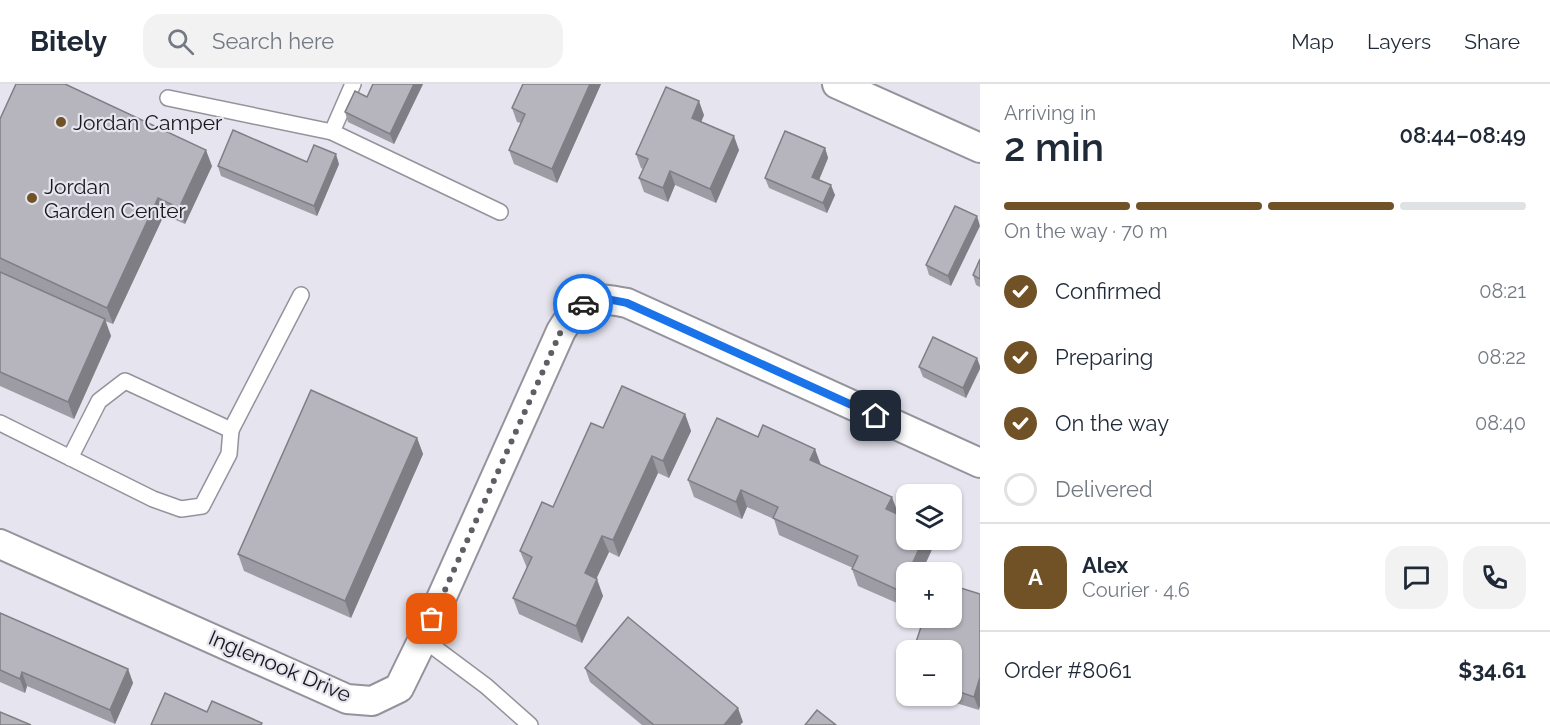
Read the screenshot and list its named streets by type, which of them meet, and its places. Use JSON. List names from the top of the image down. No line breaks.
{"streets":{"street":["Inglenook Drive"]},"places":["Jordan Camper","Jordan Garden Center"],"page":{"header":"Bitely","search":"Search here","nav":["Map","Layers","Share"],"heading":["2 min","Arriving in","08:44–08:49"],"panel":["Alex","Courier · 4.6","Order #8061","$34.61"],"bar":"On the way · 70 m","list":[["Confirmed","08:21"],["Preparing","08:22"],["On the way","08:40"],"Delivered"],"map_buttons":["+","−"],"round":"A"}}
